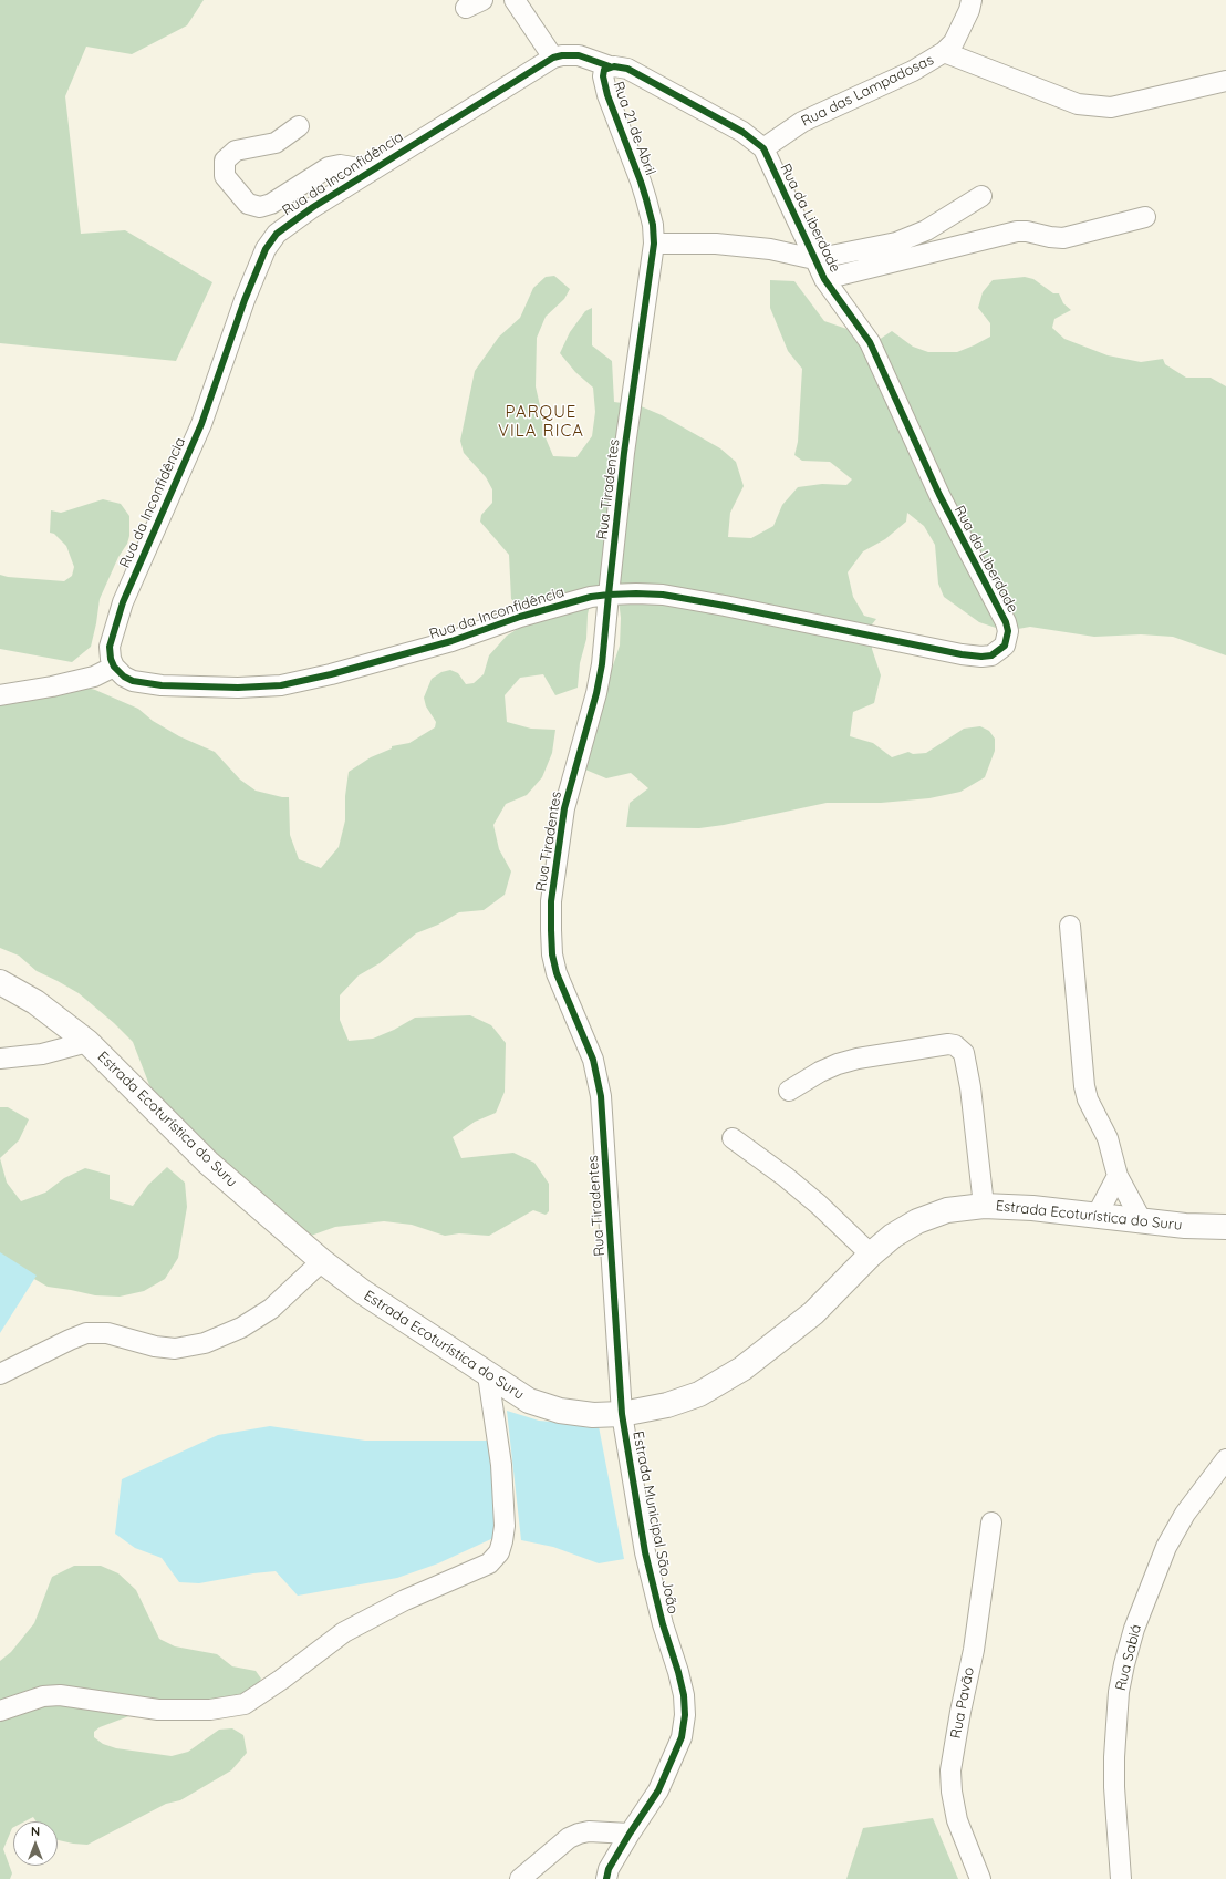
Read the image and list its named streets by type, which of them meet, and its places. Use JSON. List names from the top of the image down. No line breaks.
{"streets":{"main road":["Estrada Ecoturística do Suru"],"street":["Rua das Lampadosas","Rua 21 de Abril","Rua da Inconfidência","Rua da Liberdade","Rua Tiradentes","Estrada Municipal São João","Rua Sabiá","Rua Pavão"]},"crossings":[["Rua das Lampadosas","Rua 21 de Abril"],["Rua das Lampadosas","Rua da Liberdade"],["Rua 21 de Abril","Rua da Inconfidência"],["Rua 21 de Abril","Rua da Liberdade"],["Rua 21 de Abril","Rua Tiradentes"],["Rua da Inconfidência","Rua da Liberdade"],["Rua da Inconfidência","Rua Tiradentes"],["Rua da Liberdade","Rua Tiradentes"],["Rua Tiradentes","Estrada Ecoturística do Suru"],["Rua Tiradentes","Estrada Municipal São João"],["Estrada Ecoturística do Suru","Estrada Municipal São João"]],"districts":["PARQUE VILA RICA"],"north":"top"}
